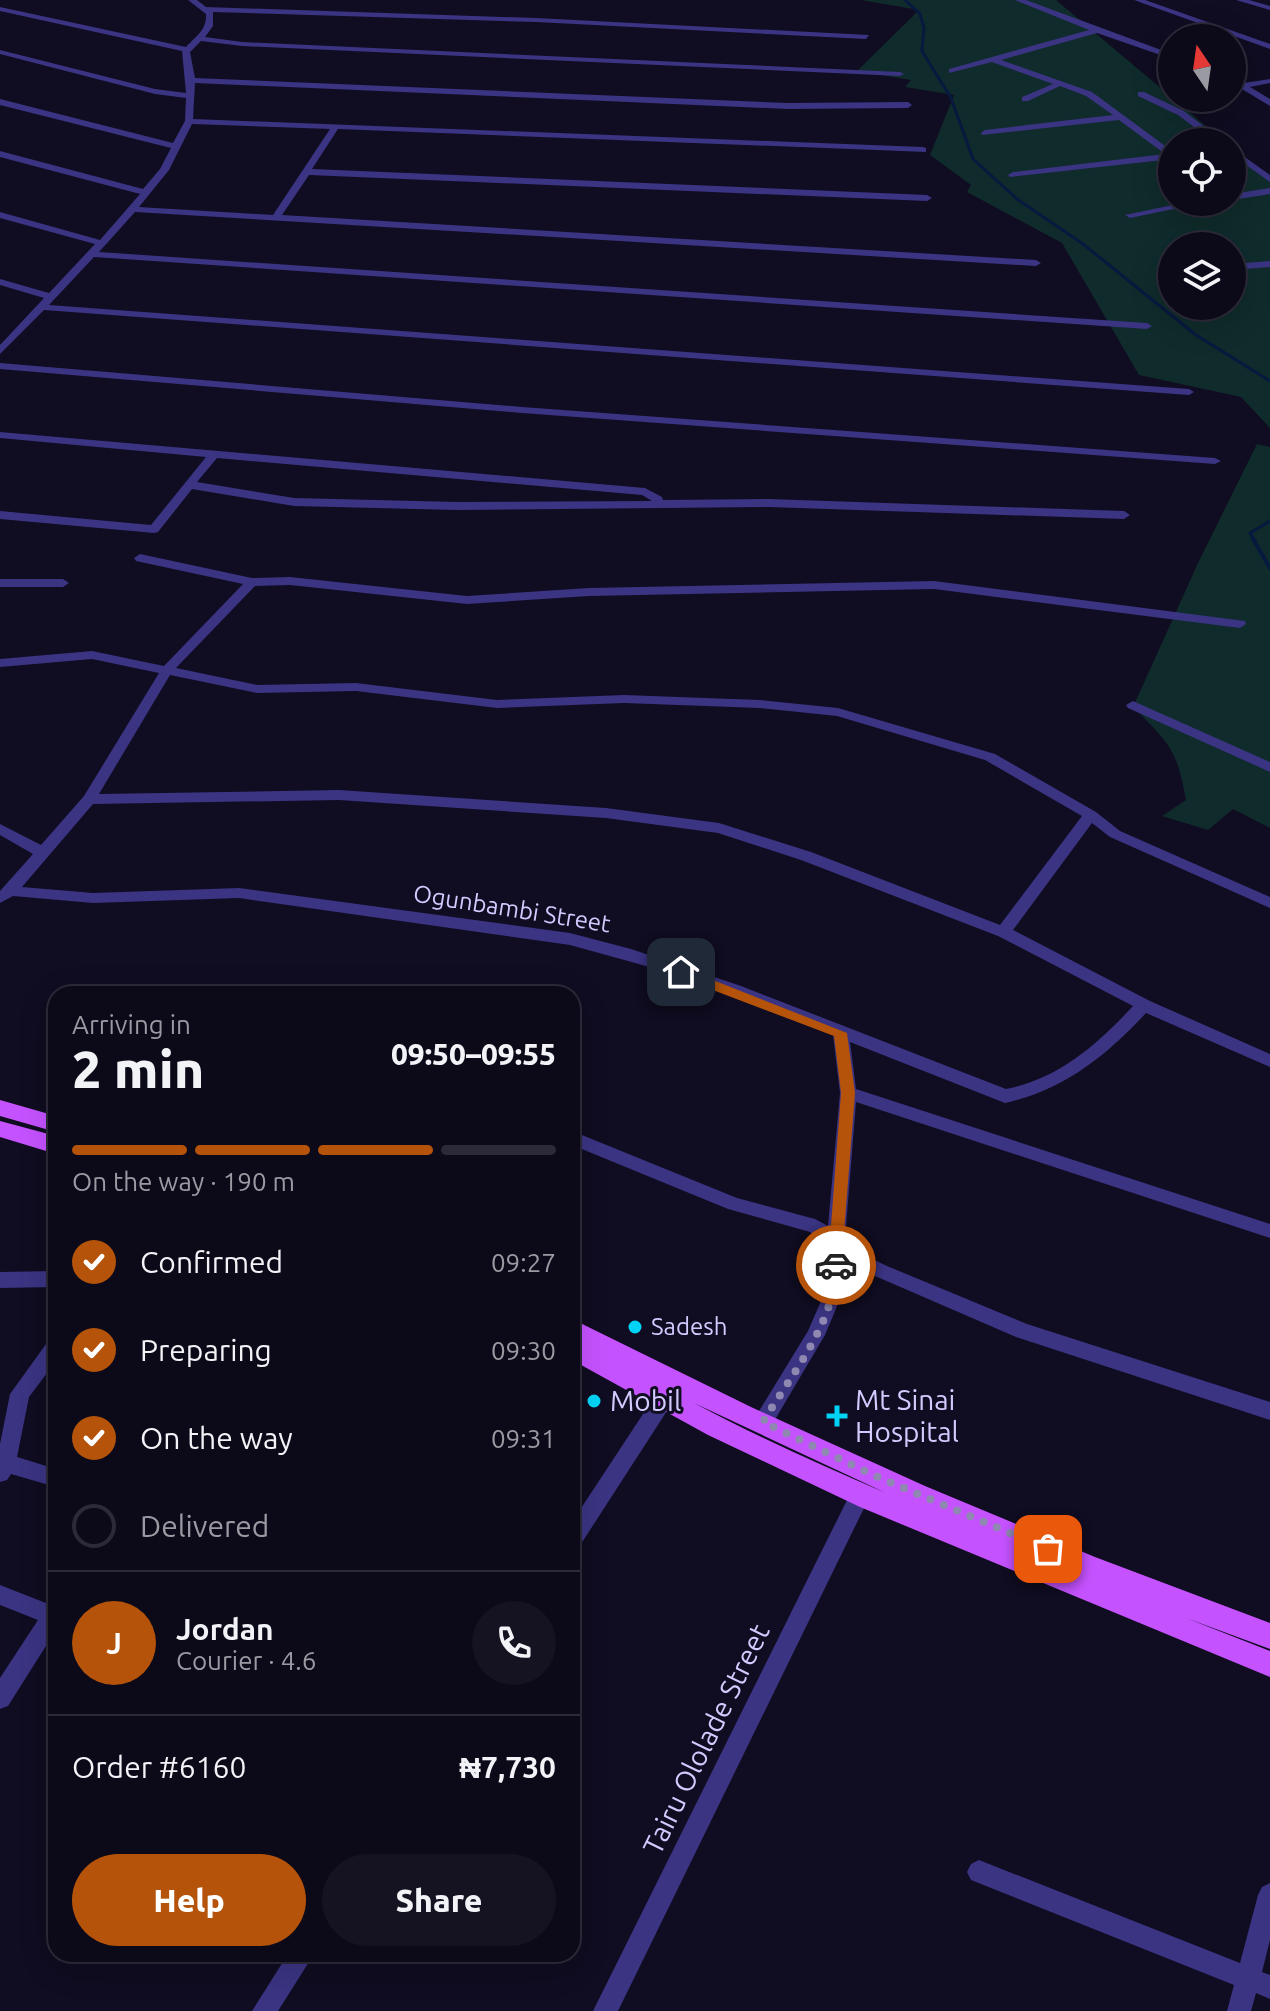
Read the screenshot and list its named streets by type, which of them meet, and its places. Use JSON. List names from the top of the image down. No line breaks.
{"streets":{"street":["Ogunbambi Street","Tairu Ololade Street"]},"places":{"other":["Sadesh","Mobil"],"health":["Mt Sinai Hospital"]},"north":"top","page":{"heading":["2 min","Arriving in","09:50–09:55"],"panel":["Jordan","Courier · 4.6","Order #6160","₦7,730"],"bar":"On the way · 190 m","list":[["Confirmed","09:27"],["Preparing","09:30"],["On the way","09:31"],"Delivered"],"round":"J","buttons":["Help","Share"]}}
